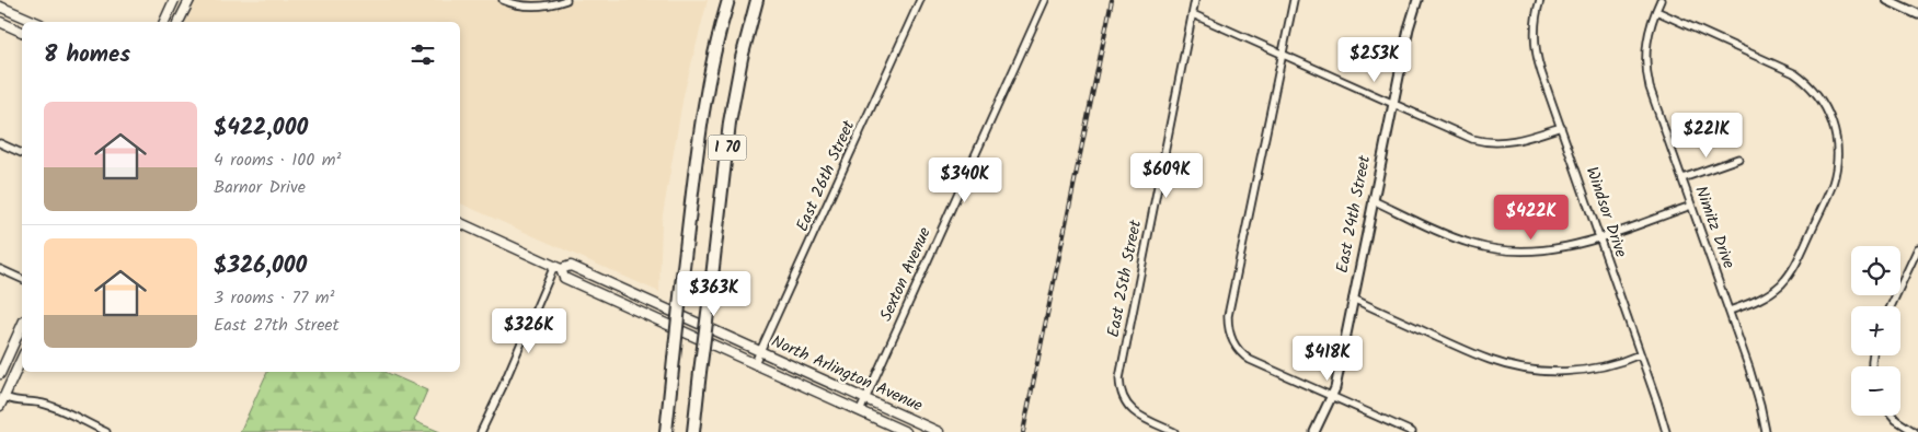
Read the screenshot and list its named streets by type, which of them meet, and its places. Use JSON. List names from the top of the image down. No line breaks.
{"streets":{"highway":["I 70"],"main road":["North Arlington Avenue"],"street":["East 26th Street","Windsor Drive","East 24th Street","Nimitz Drive","Sexton Avenue","East 25th Street"]},"crossings":[["East 26th Street","North Arlington Avenue"],["Sexton Avenue","North Arlington Avenue"]],"page":{"heading":"8 homes","price":["$253K","$221K","$609K","$340K","$422K","$363K","$326K","$418K"],"list":[{"name":"$422,000","note":"4 rooms · 100 m² · Barnor Drive"},{"name":"$326,000","note":"3 rooms · 77 m² · East 27th Street"}],"map_buttons":["+","−"]}}
